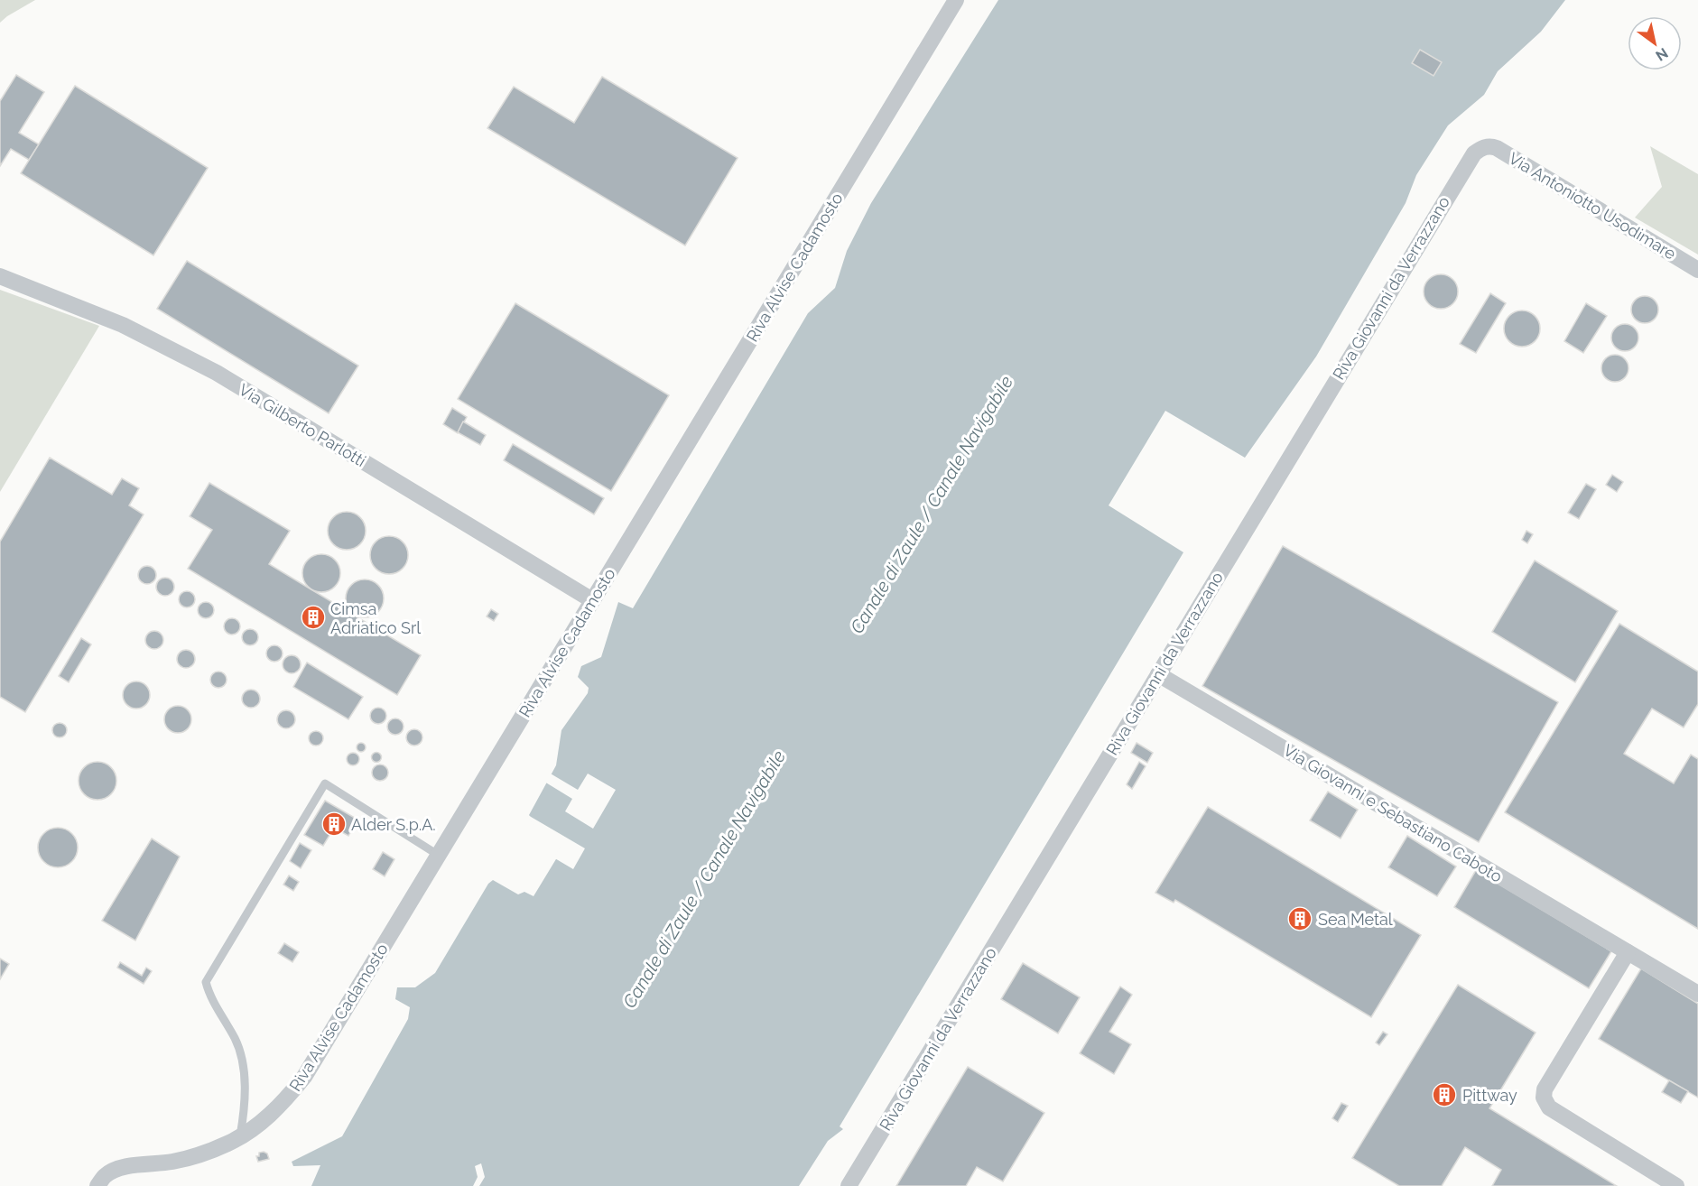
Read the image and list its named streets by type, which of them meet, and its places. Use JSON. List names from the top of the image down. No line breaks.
{"streets":{"street":["Via Antoniotto Usodimare","Riva Alvise Cadamosto","Riva Giovanni da Verrazzano","Via Gilberto Parlotti","Via Giovanni e Sebastiano Caboto"]},"crossings":[["Via Antoniotto Usodimare","Riva Giovanni da Verrazzano"],["Riva Alvise Cadamosto","Via Gilberto Parlotti"],["Riva Giovanni da Verrazzano","Via Giovanni e Sebastiano Caboto"]],"water":["Canale di Zaule / Canale Navigabile"],"places":{"building":["Cimsa Adriatico Srl","Alder S.p.A.","Sea Metal","Pittway"]},"north":"bottom right"}
